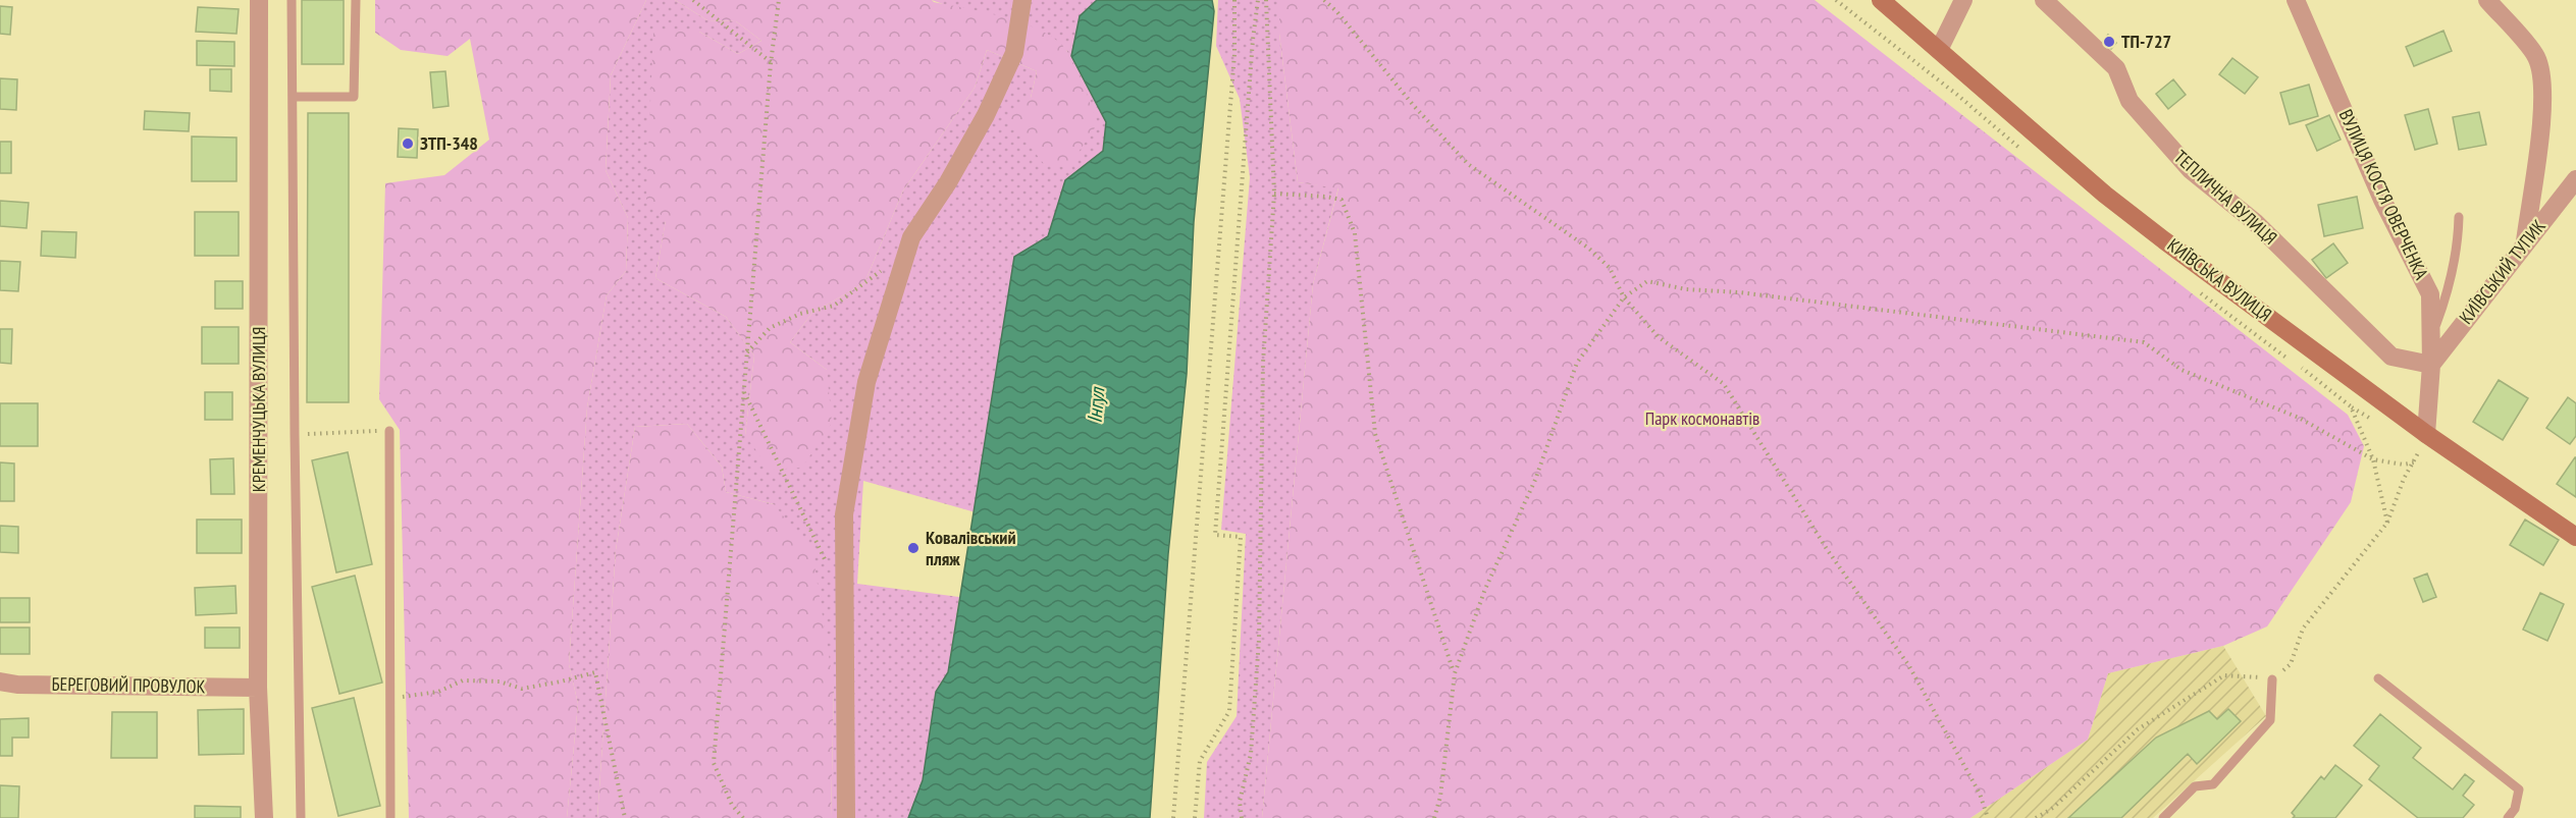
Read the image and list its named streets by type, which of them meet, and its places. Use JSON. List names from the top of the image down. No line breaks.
{"streets":{"street":["ВУЛИЦЯ КОСТЯ ОВЕРЧЕНКА","ТЕПЛИЧНА ВУЛИЦЯ","КИЇВСЬКИЙ ТУПИК","КИЇВСЬКА ВУЛИЦЯ","КРЕМЕНЧУЦЬКА ВУЛИЦЯ","БЕРЕГОВИЙ ПРОВУЛОК"]},"crossings":[["ВУЛИЦЯ КОСТЯ ОВЕРЧЕНКА","ТЕПЛИЧНА ВУЛИЦЯ"],["ВУЛИЦЯ КОСТЯ ОВЕРЧЕНКА","КИЇВСЬКИЙ ТУПИК"],["ВУЛИЦЯ КОСТЯ ОВЕРЧЕНКА","КИЇВСЬКА ВУЛИЦЯ"],["ТЕПЛИЧНА ВУЛИЦЯ","КИЇВСЬКИЙ ТУПИК"],["КРЕМЕНЧУЦЬКА ВУЛИЦЯ","БЕРЕГОВИЙ ПРОВУЛОК"]],"water":["Інгул"],"parks":["Парк космонавтів"],"places":["ТП-727","ЗТП-348","Ковалівський пляж"]}
